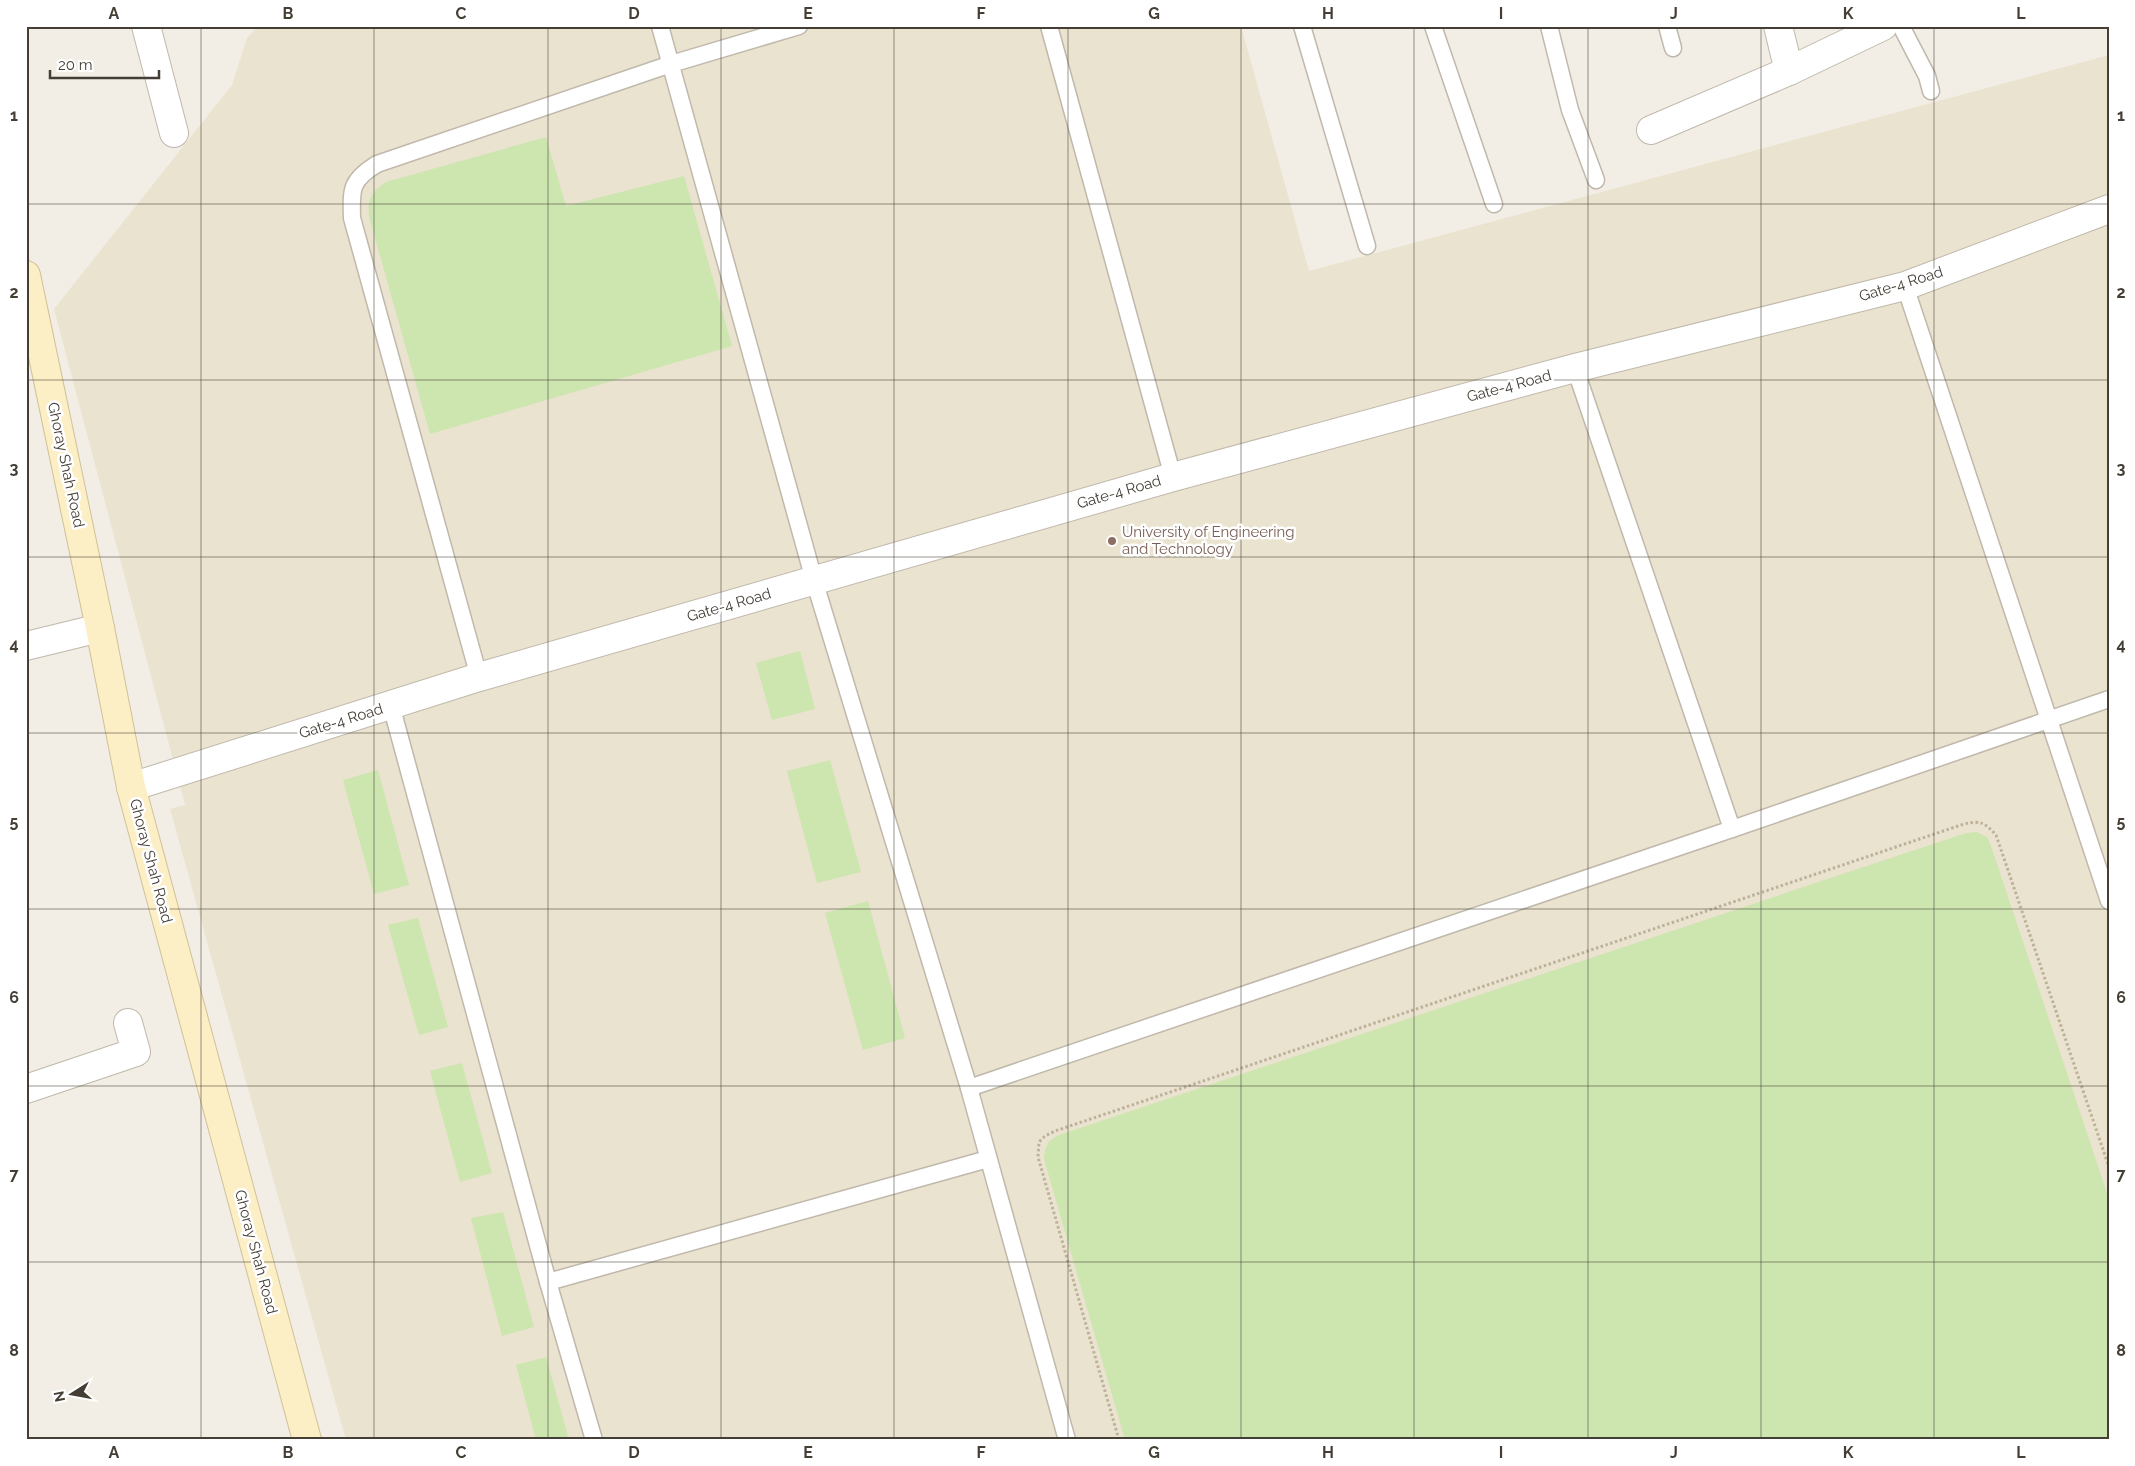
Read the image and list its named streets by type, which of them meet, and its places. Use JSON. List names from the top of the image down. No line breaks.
{"streets":{"main road":["Ghoray Shah Road"],"street":["Gate-4 Road"]},"crossings":[["Gate-4 Road","Ghoray Shah Road"]],"places":["University of Engineering and Technology"],"scale_bar":"20 m","north":"left","grid":{"columns":["A","B","C","D","E","F","G","H","I","J","K","L"],"rows":["1","2","3","4","5","6","7","8"]}}
